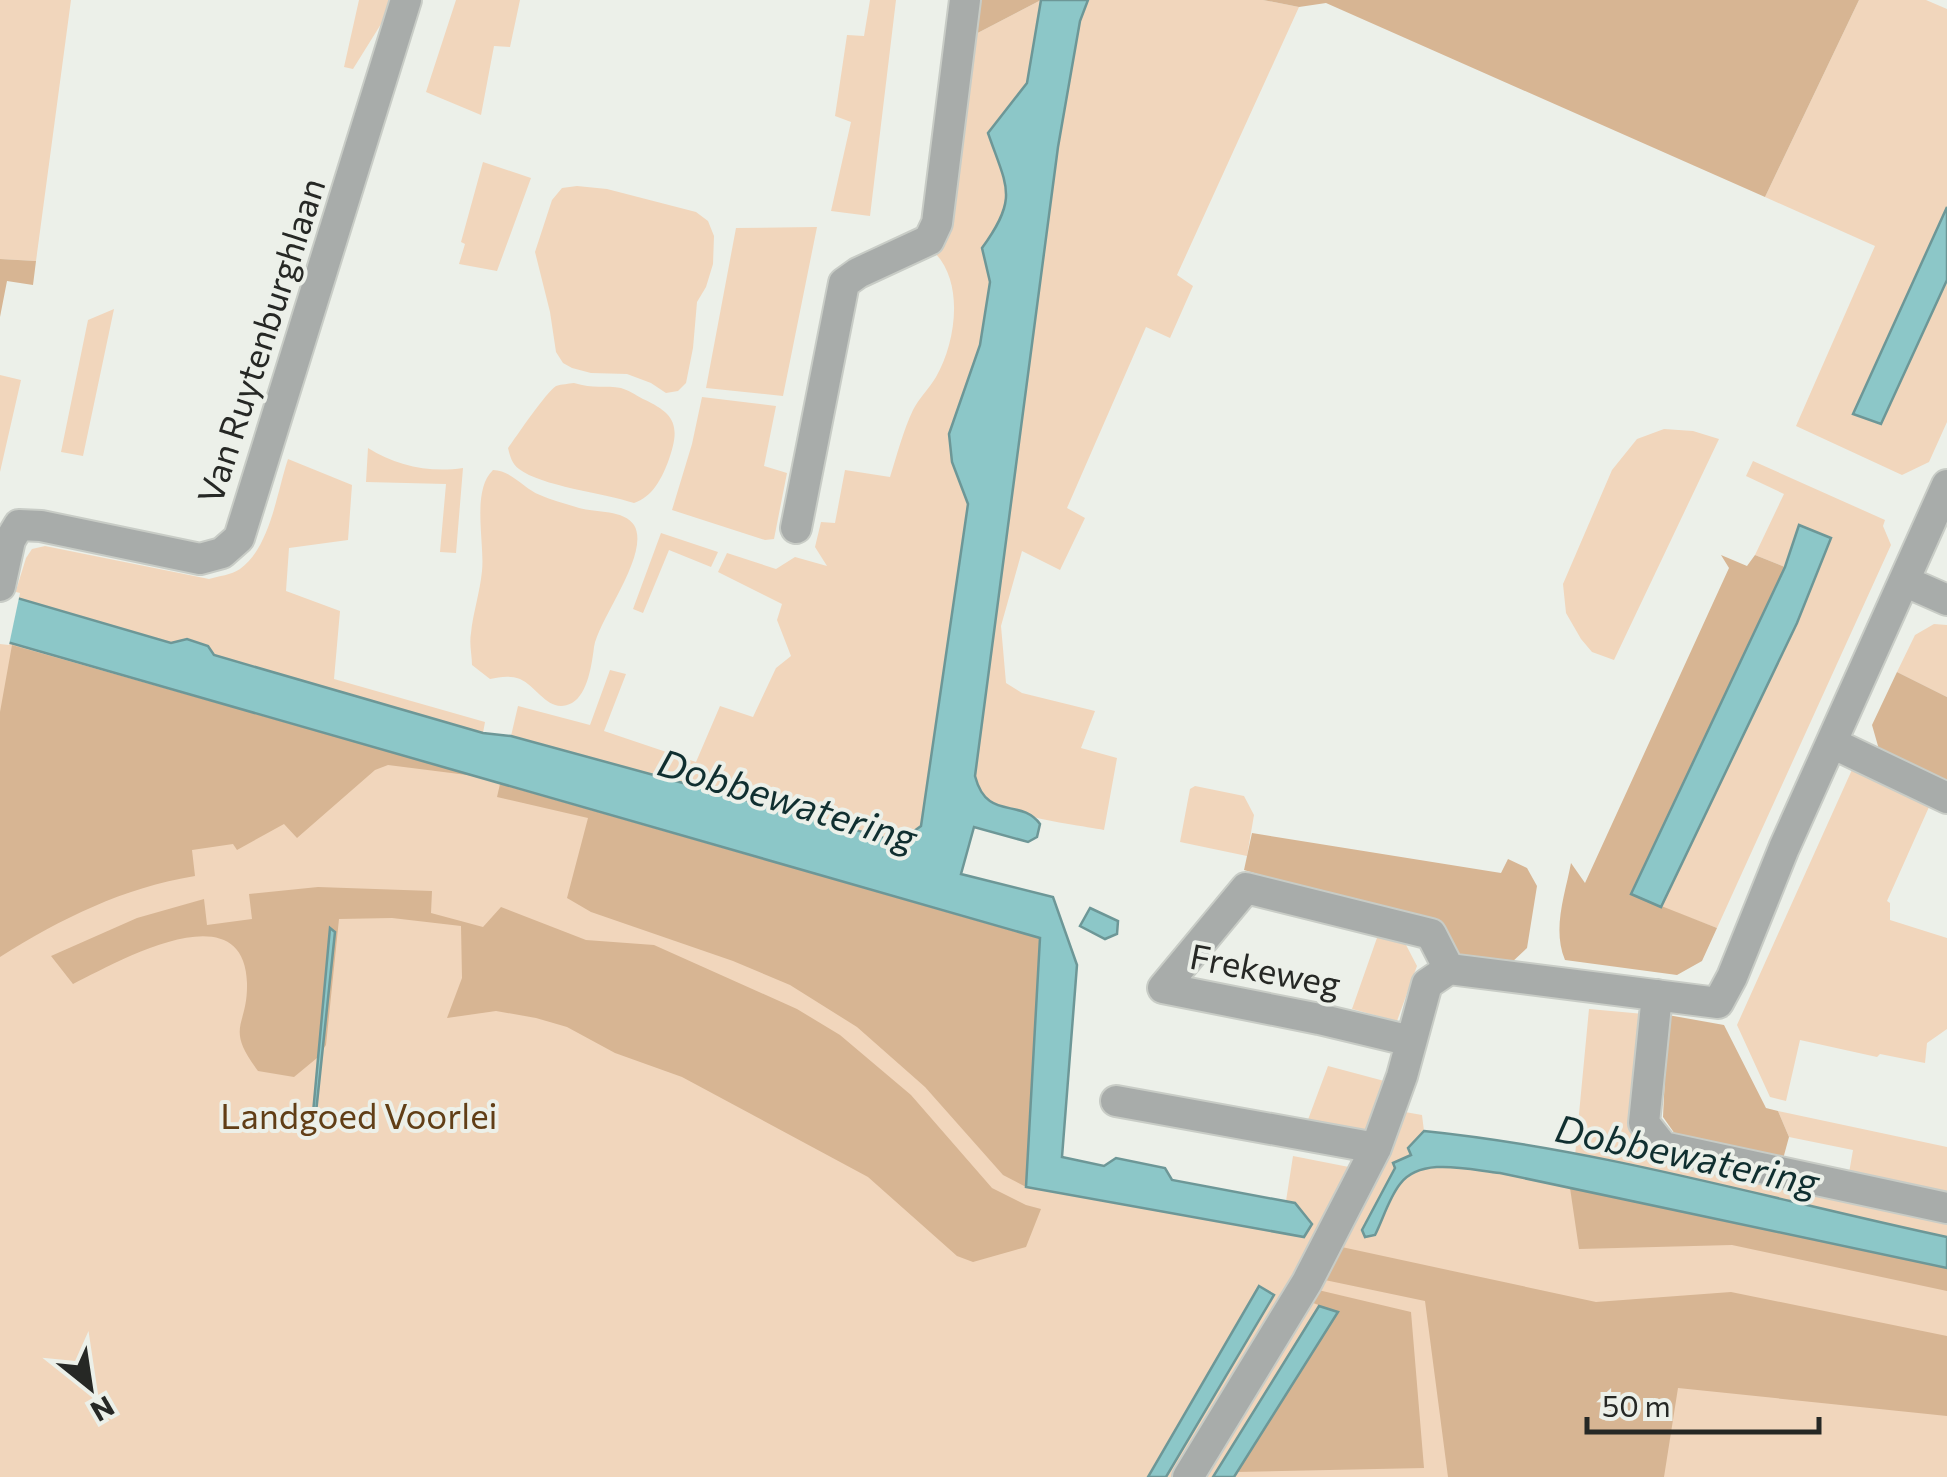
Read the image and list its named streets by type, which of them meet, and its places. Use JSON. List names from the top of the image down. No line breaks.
{"streets":{"street":["Van Ruytenburghlaan","Frekeweg"]},"water":["Dobbewatering"],"parks":["Landgoed Voorlei"],"scale_bar":"50 m","north":"bottom right"}
